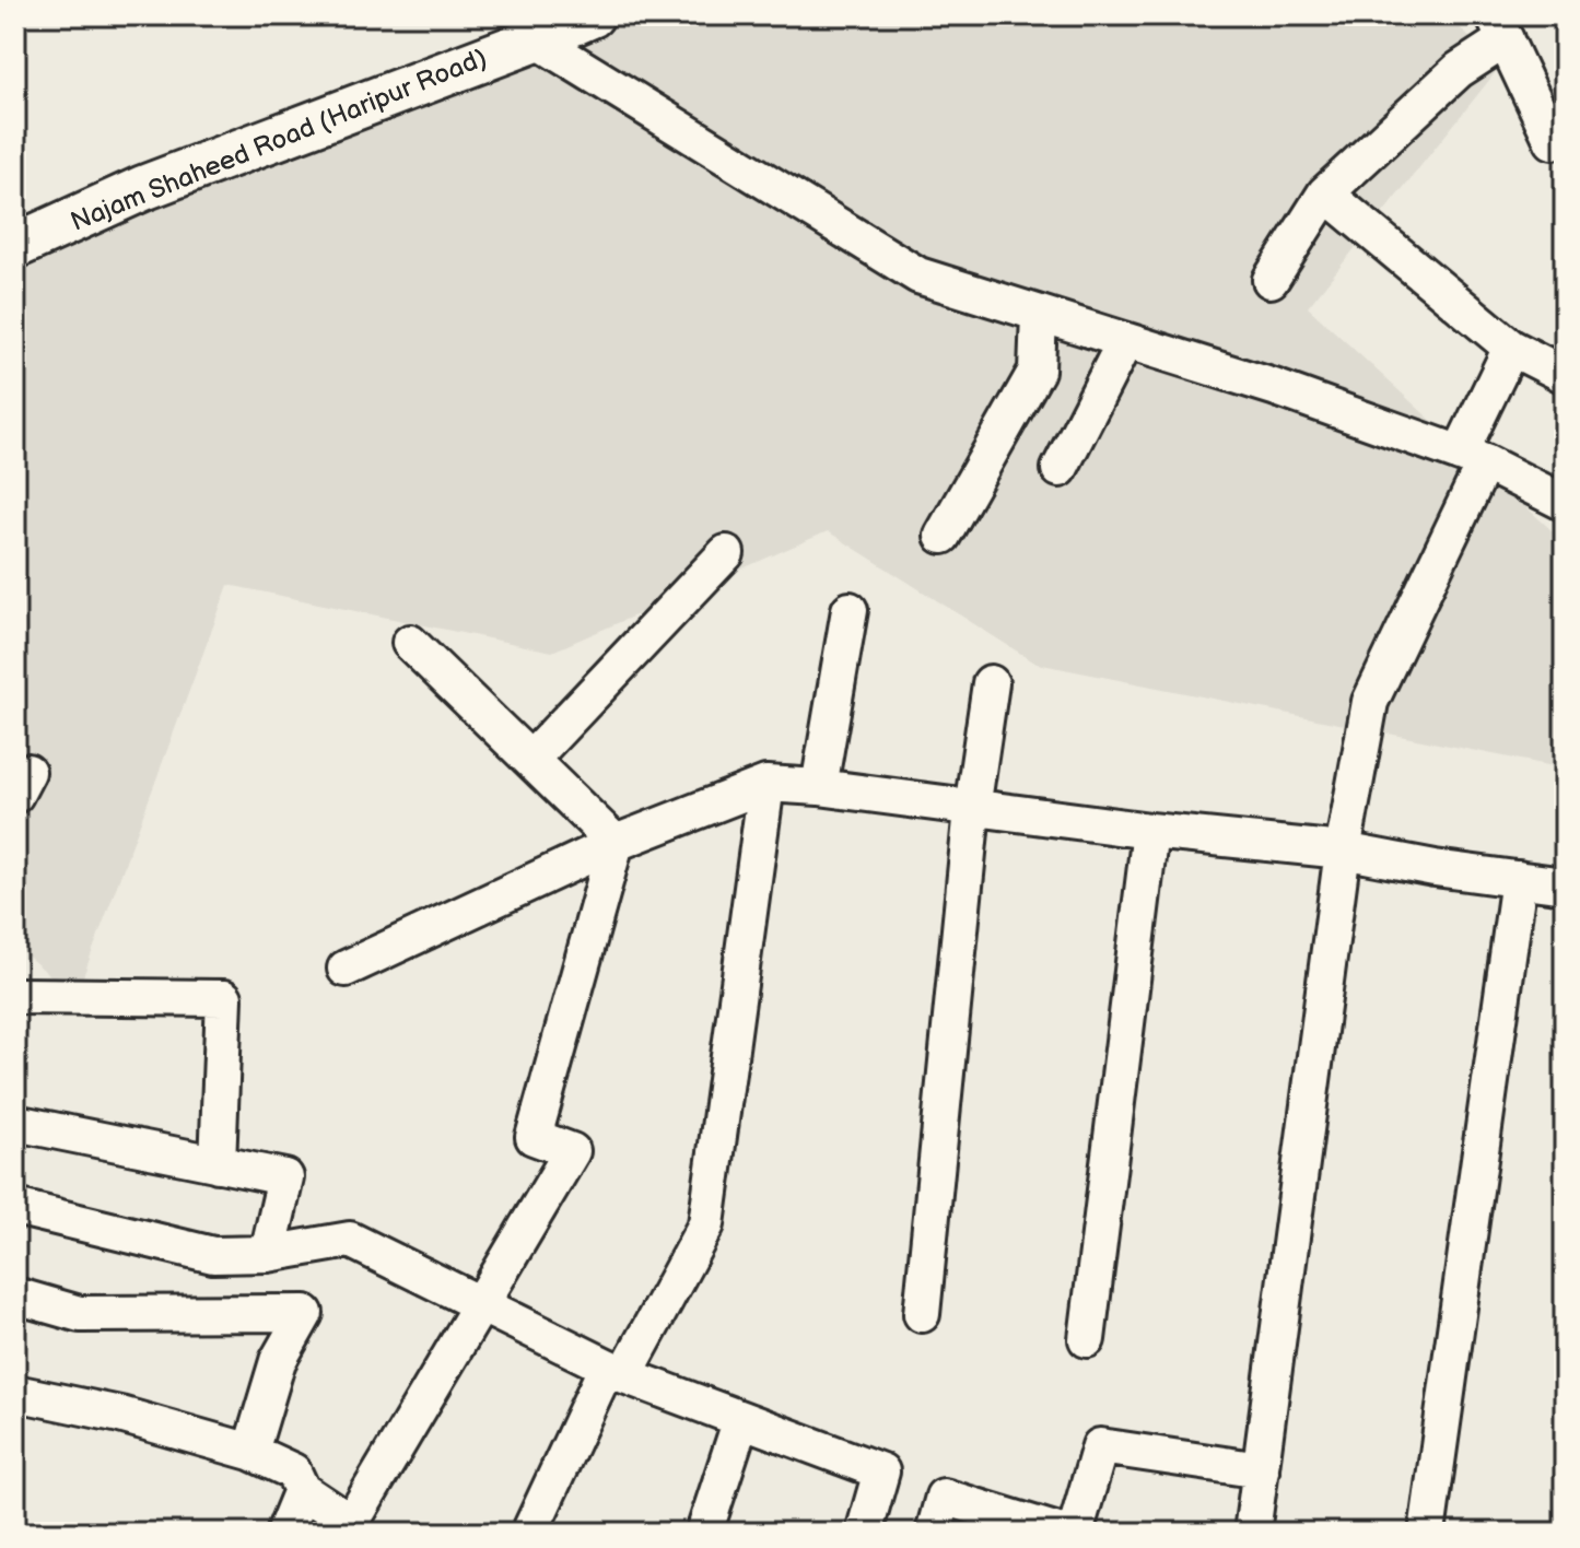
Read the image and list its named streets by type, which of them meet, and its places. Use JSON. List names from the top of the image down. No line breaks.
{"streets":{"main road":["Najam Shaheed Road (Haripur Road)"]}}
